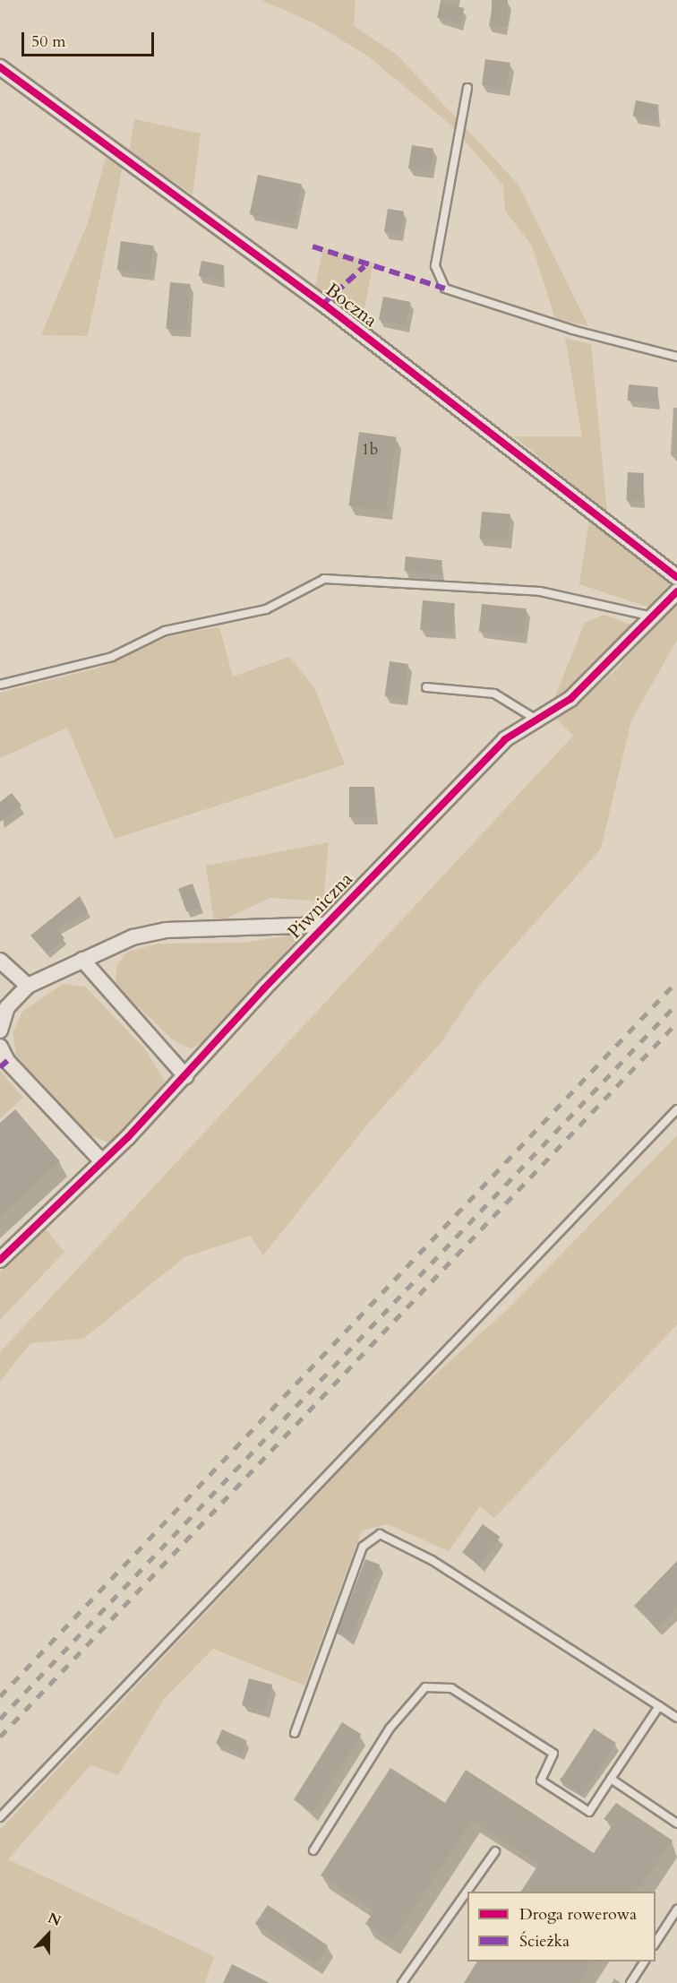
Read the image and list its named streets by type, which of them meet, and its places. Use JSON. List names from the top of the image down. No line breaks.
{"streets":{"street":["Boczna","Piwniczna"]},"house_numbers":["1b"],"legend":["Droga rowerowa","Ścieżka"],"scale_bar":"50 m","north":"top"}
